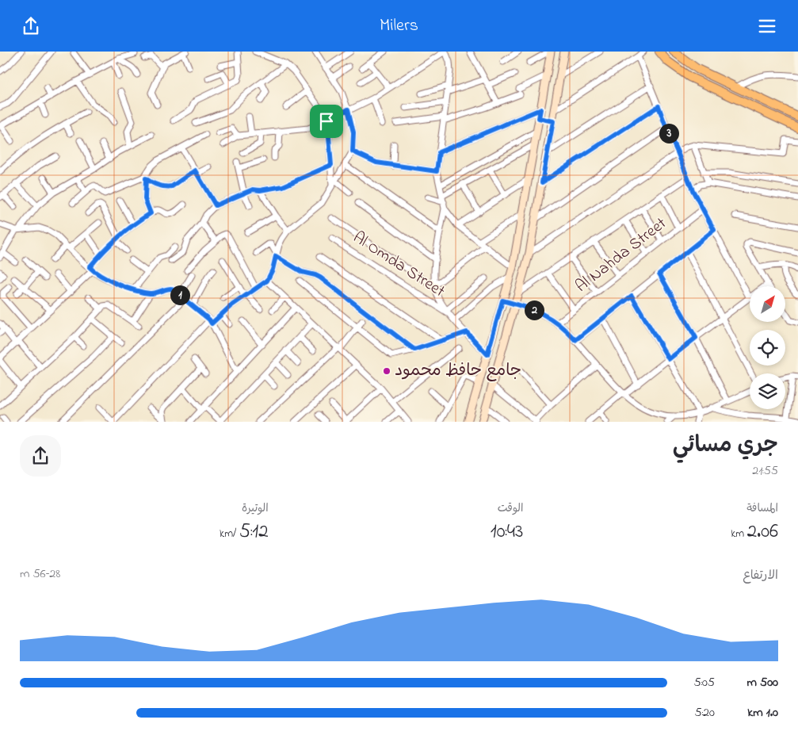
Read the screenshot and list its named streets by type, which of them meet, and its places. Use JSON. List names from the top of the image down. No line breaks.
{"streets":{"street":["Al Nahda Street","Al Omda Street"]},"places":["جامع حافظ محمود"],"north":"top right","page":{"header":"Milers","pins":["3","1","2"],"heading":["جري مسائي","21:55"],"stats":[["المسافة","2.06 km"],["الوقت","10:43"],["الوتيرة","5:12 /km"]],"chart":["الارتفاع","28–56 m"],"list":[{"name":"500 m","note":"5:05"},{"name":"1.0 km","note":"5:20"}]}}
